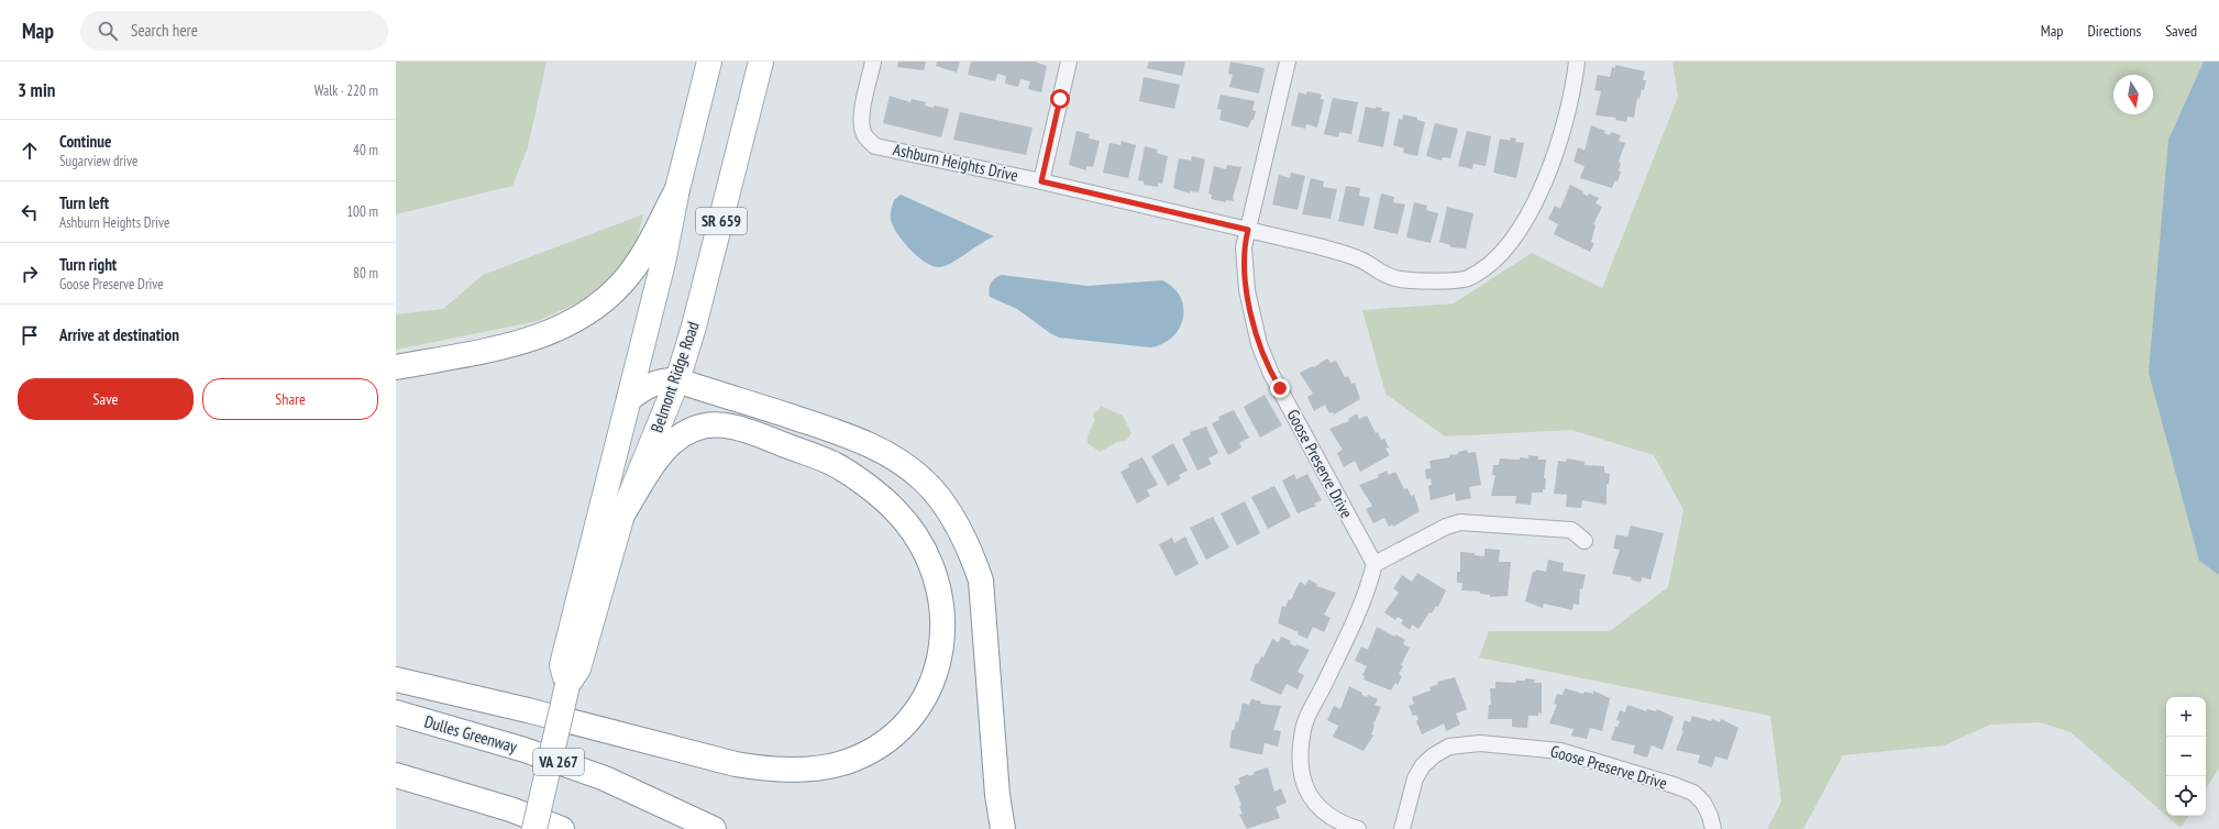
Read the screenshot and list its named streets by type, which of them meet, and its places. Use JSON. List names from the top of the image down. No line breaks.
{"streets":{"main road":["SR 659","Belmont Ridge Road","Dulles Greenway","VA 267"],"street":["Ashburn Heights Drive","Goose Preserve Drive"]},"crossings":[["Ashburn Heights Drive","Goose Preserve Drive"]],"north":"bottom","page":{"header":"Map","search":"Search here","nav":["Map","Directions","Saved"],"heading":["3 min","Walk · 220 m"],"list":[["Continue","Sugarview drive","40 m"],["Turn left","Ashburn Heights Drive","100 m"],["Turn right","Goose Preserve Drive","80 m"],"Arrive at destination"],"buttons":["Save","Share"],"map_buttons":["+","−"]}}
